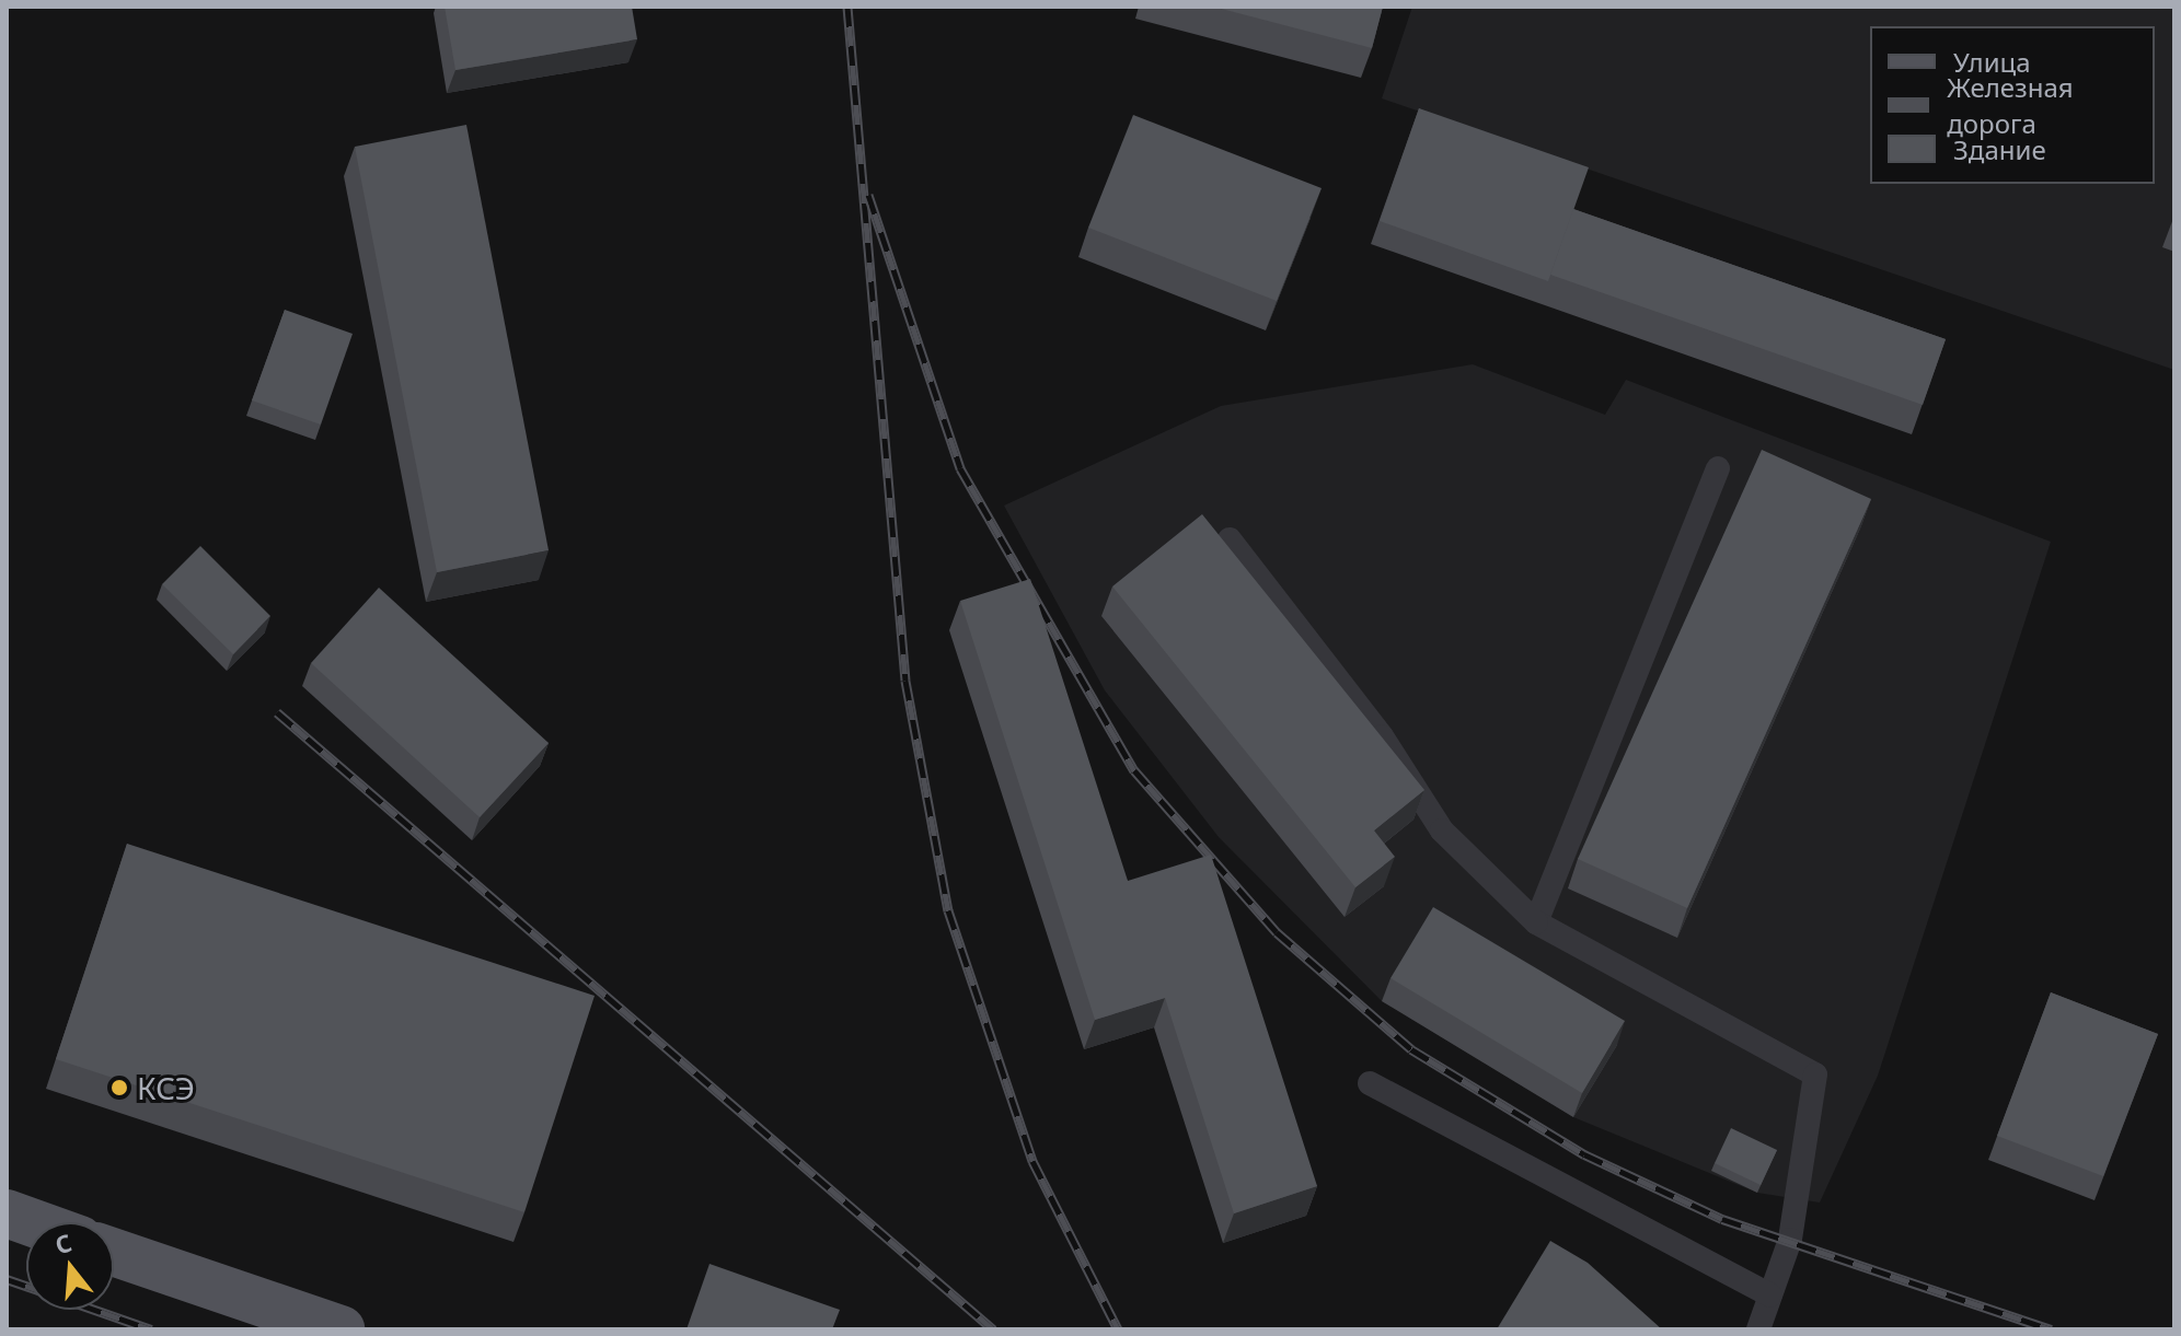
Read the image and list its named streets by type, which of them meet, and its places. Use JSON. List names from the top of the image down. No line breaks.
{"places":["КСЭ"],"legend":["Улица","Железная дорога","Здание"],"north":"top"}
